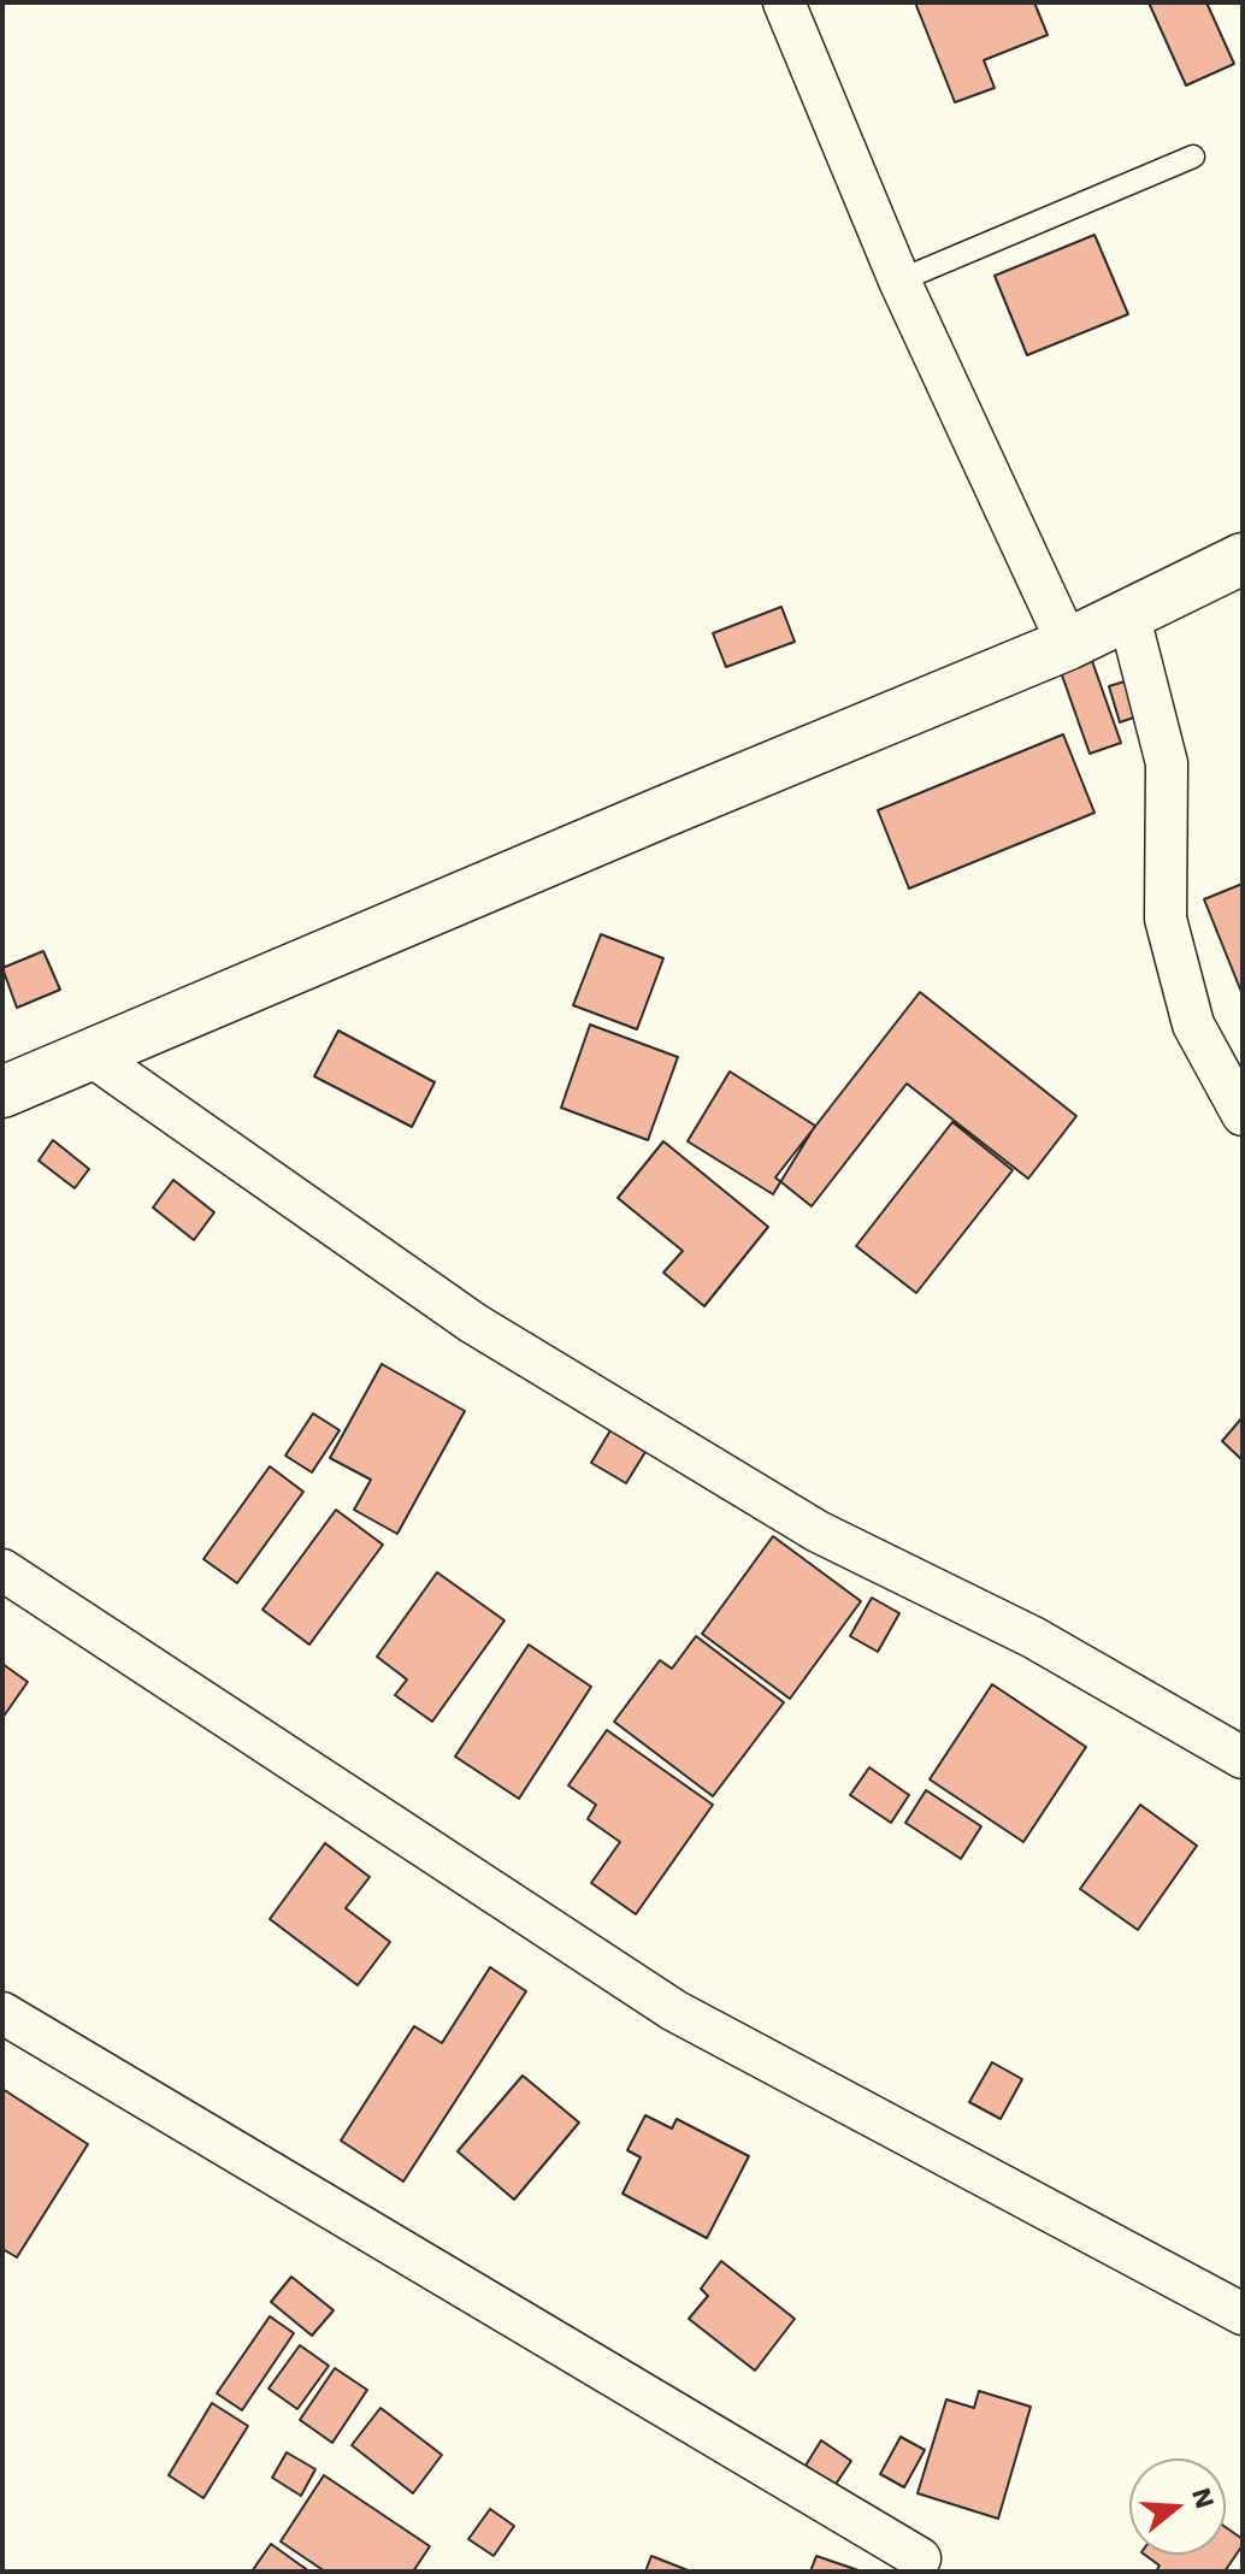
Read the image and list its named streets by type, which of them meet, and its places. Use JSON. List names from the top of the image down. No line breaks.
{"north":"right"}
